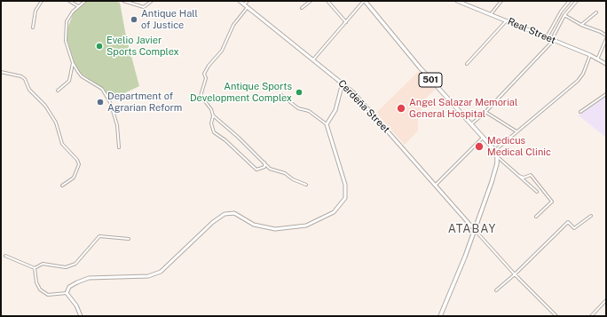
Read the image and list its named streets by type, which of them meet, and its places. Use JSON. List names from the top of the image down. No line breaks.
{"streets":{"main road":["Real Street","501","Cerdeña Street"]},"crossings":[["501","Cerdeña Street"]],"districts":["ATABAY"],"places":["Antique Hall of Justice","Evelio Javier Sports Complex","Antique Sports Development Complex","Department of Agrarian Reform","Angel Salazar Memorial General Hospital","Medicus Medical Clinic"]}
